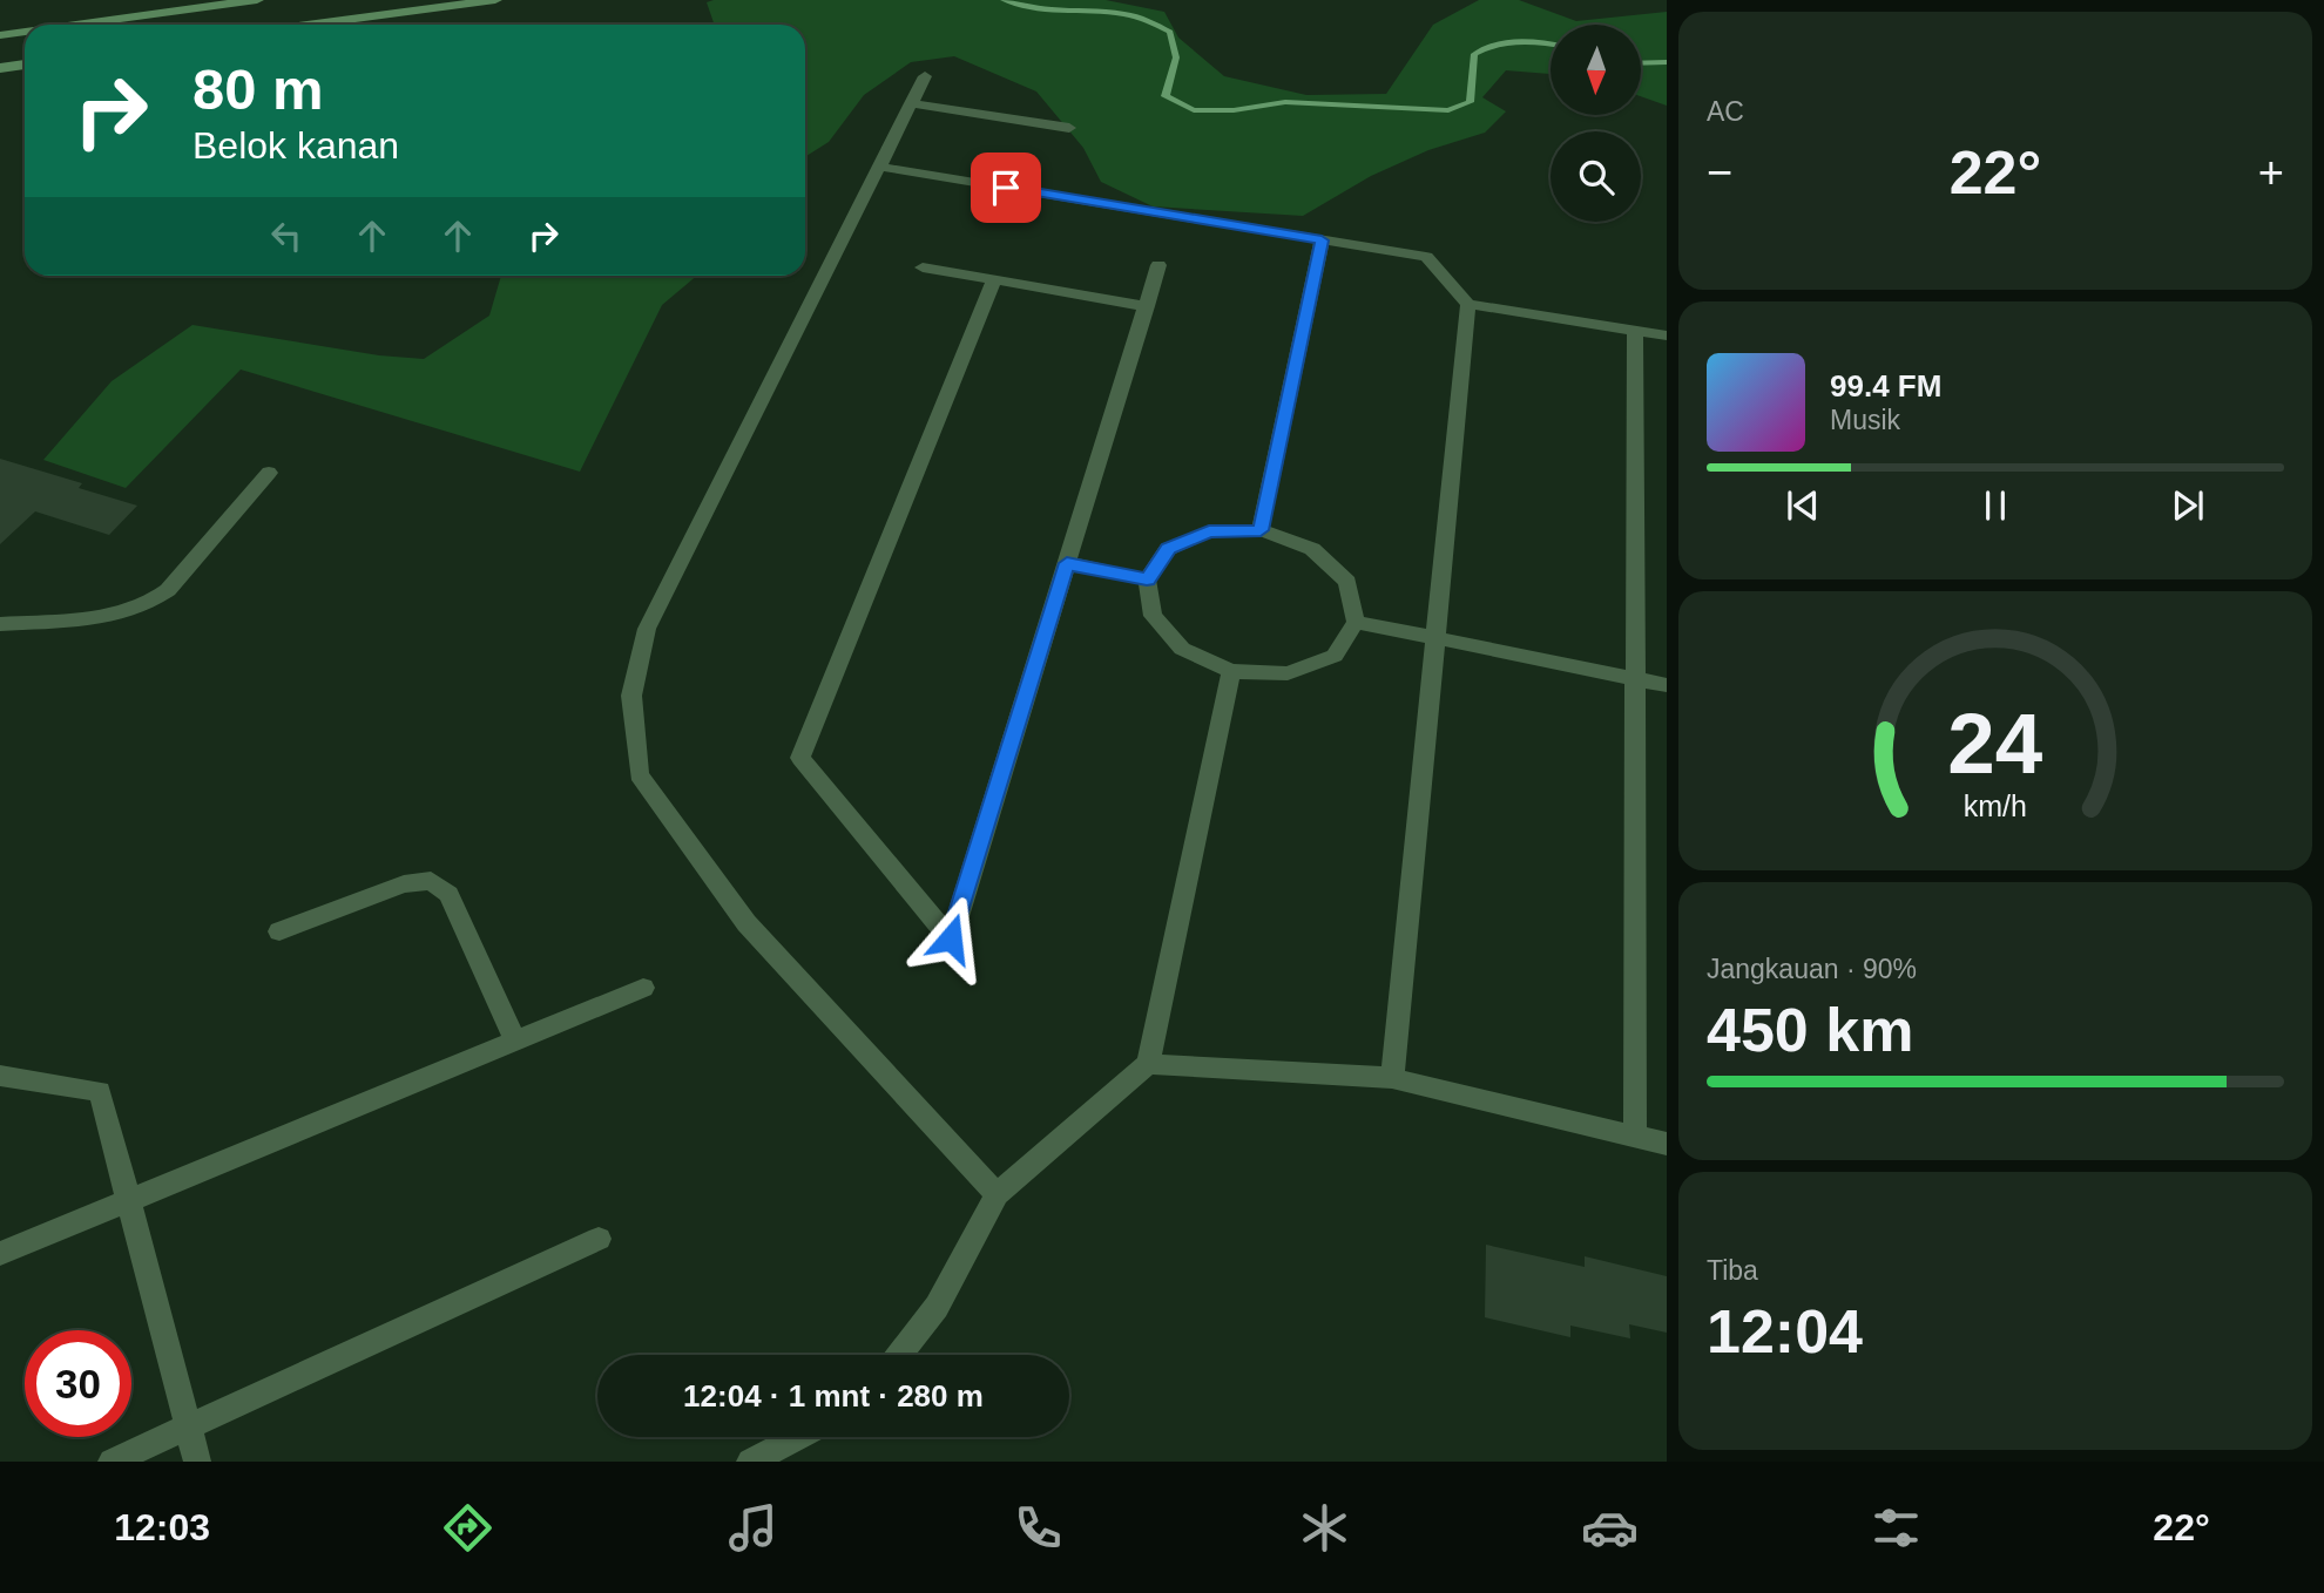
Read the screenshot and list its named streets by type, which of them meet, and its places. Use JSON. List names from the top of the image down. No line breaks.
{"north":"bottom","page":{"tile":["AC",["Jangkauan · 90%","450 km"],["Tiba","12:04"]],"turn":["80 m","Belok kanan"],"heat":["−","22°","+"],"song":["99.4 FM","Musik"],"limit":"30","trip":"12:04 · 1 mnt · 280 m","tabs":["12:03","22°"],"gauge":["24","km/h"]}}
